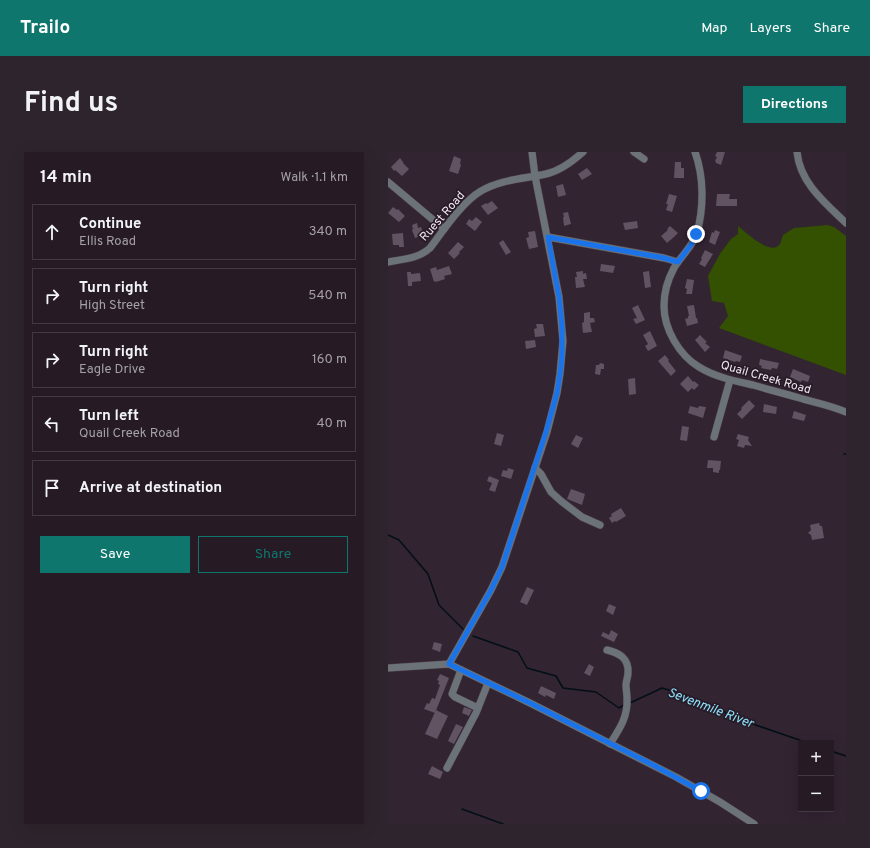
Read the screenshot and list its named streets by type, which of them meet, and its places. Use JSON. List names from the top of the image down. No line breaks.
{"streets":{"street":["Ruest Road","Quail Creek Road"]},"water":["Sevenmile River"],"page":{"header":"Trailo","nav":["Map","Layers","Share"],"title":"Find us","buttons":["Directions",["Save","Share"]],"heading":["14 min","Walk · 1.1 km"],"list":[["Continue","Ellis Road","340 m"],["Turn right","High Street","540 m"],["Turn right","Eagle Drive","160 m"],["Turn left","Quail Creek Road","40 m"],"Arrive at destination"],"map_buttons":["+","−"]}}
